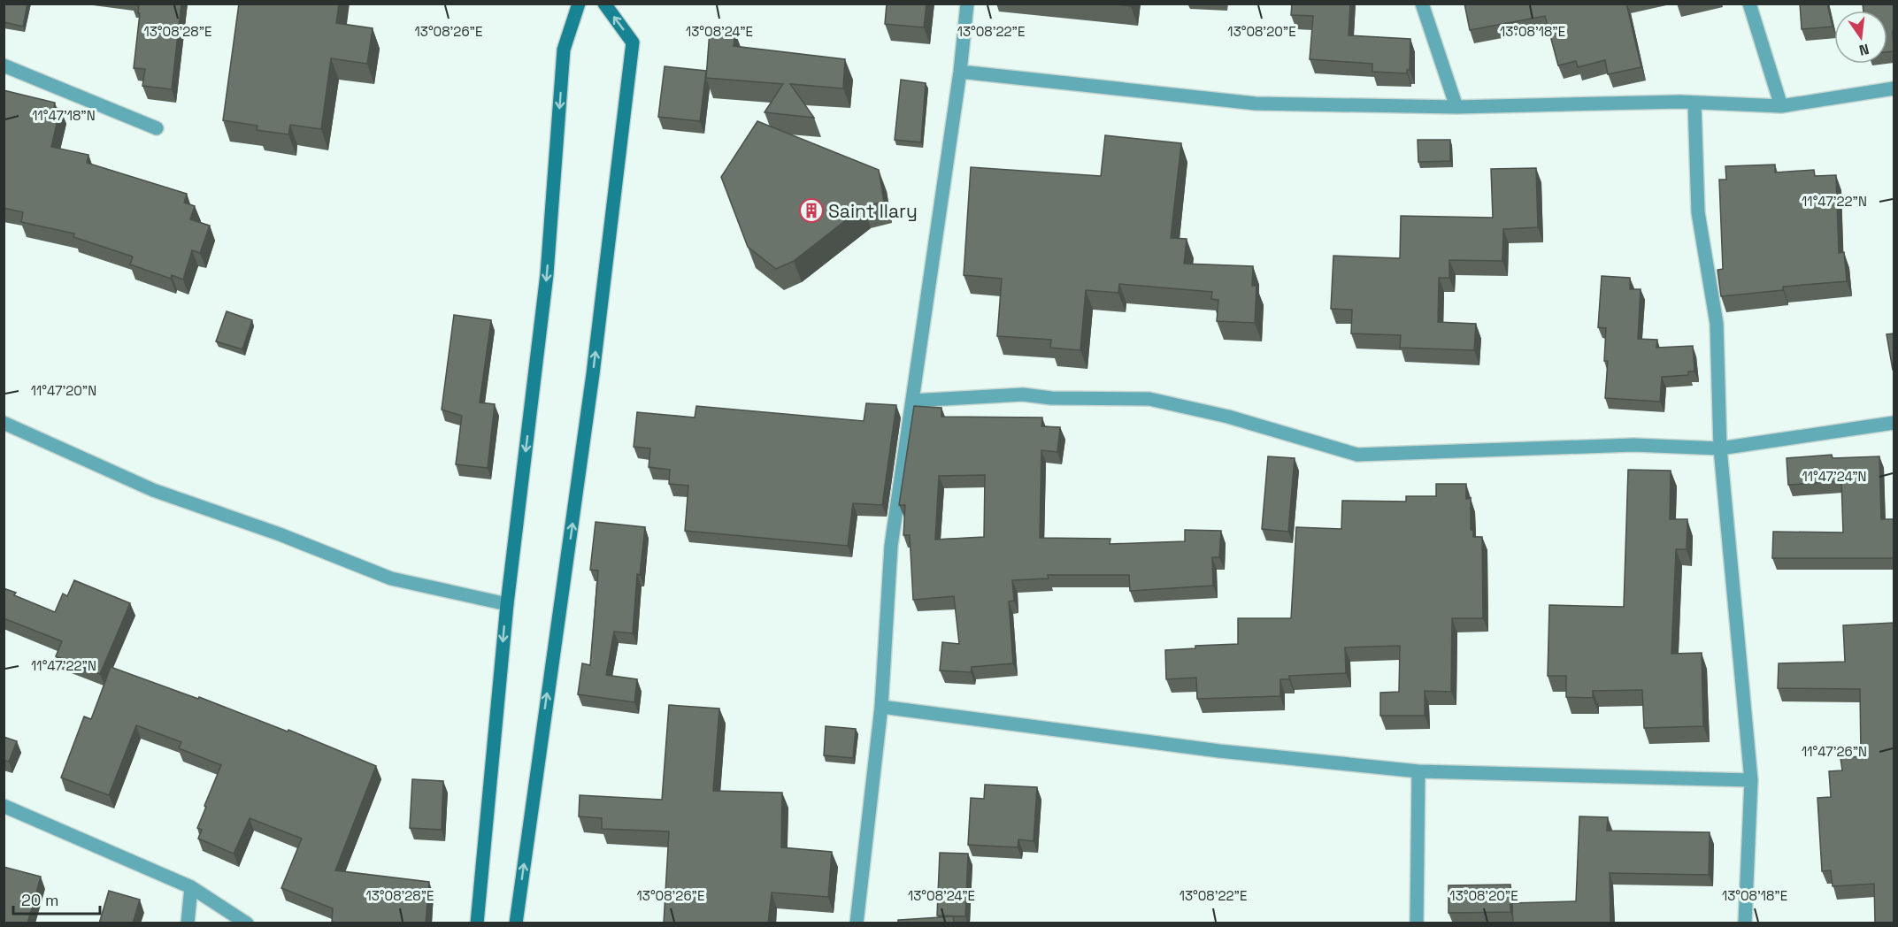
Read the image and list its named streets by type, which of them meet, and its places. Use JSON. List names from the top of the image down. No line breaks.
{"places":{"building":["Saint Ilary"]},"scale_bar":"20 m","north":"bottom","coordinates":["13°08'18\"E","13°08'28\"E","13°08'26\"E","13°08'24\"E","13°08'22\"E","13°08'20\"E","11°47'18\"N","11°47'22\"N","11°47'20\"N","11°47'24\"N","11°47'26\"N"]}
